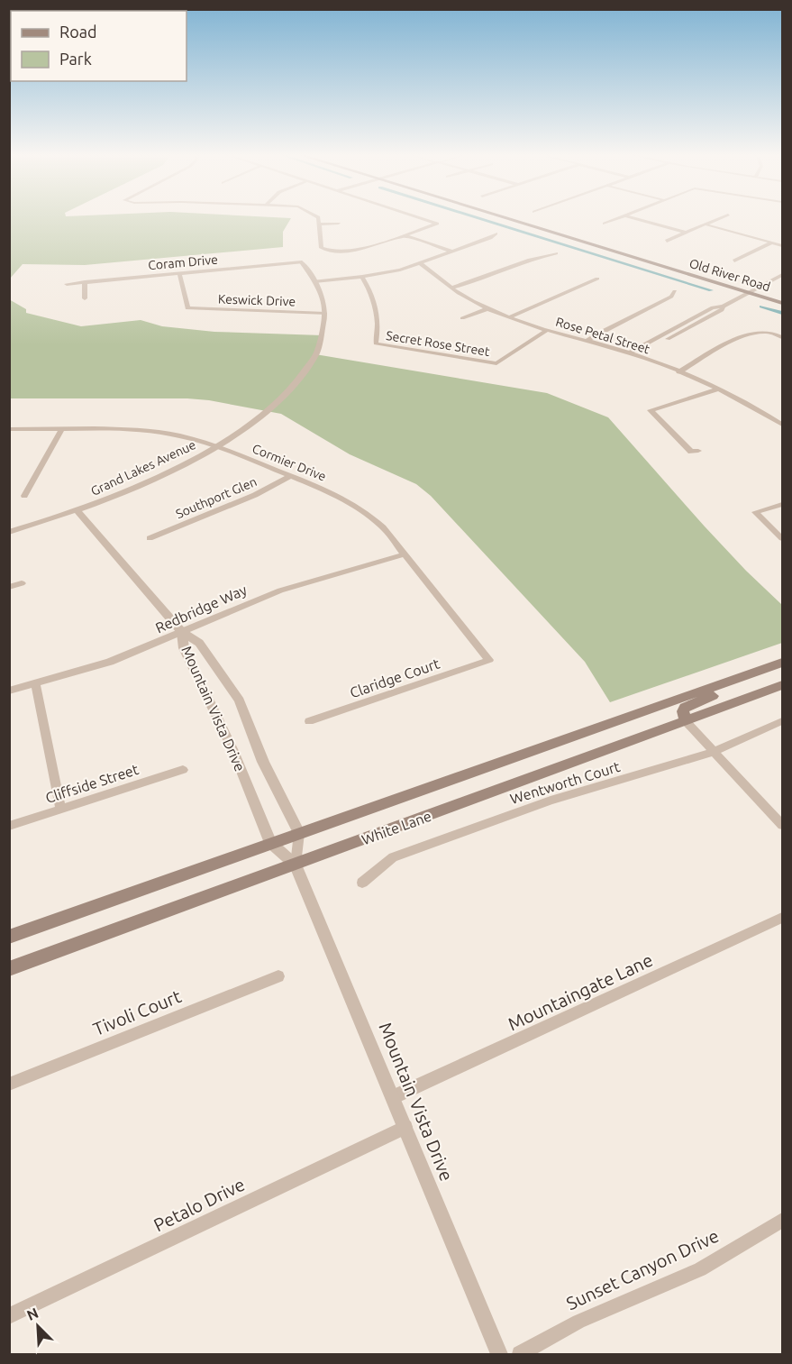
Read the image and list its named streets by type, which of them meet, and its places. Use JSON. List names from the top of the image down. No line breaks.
{"streets":{"main road":["Old River Road","White Lane"],"street":["Coram Drive","Keswick Drive","Rose Petal Street","Secret Rose Street","Cormier Drive","Grand Lakes Avenue","Southport Glen","Redbridge Way","Claridge Court","Mountain Vista Drive","Wentworth Court","Cliffside Street","Mountaingate Lane","Tivoli Court","Petalo Drive","Sunset Canyon Drive"]},"crossings":[["Coram Drive","Keswick Drive"],["Coram Drive","Grand Lakes Avenue"],["Keswick Drive","Grand Lakes Avenue"],["Rose Petal Street","Secret Rose Street"],["Cormier Drive","Grand Lakes Avenue"],["Cormier Drive","Southport Glen"],["Cormier Drive","Redbridge Way"],["Cormier Drive","Claridge Court"],["Grand Lakes Avenue","Mountain Vista Drive"],["Redbridge Way","Mountain Vista Drive"],["Mountain Vista Drive","White Lane"],["Mountain Vista Drive","Mountaingate Lane"],["Mountain Vista Drive","Petalo Drive"]],"legend":["Road","Park"],"north":"top left"}
